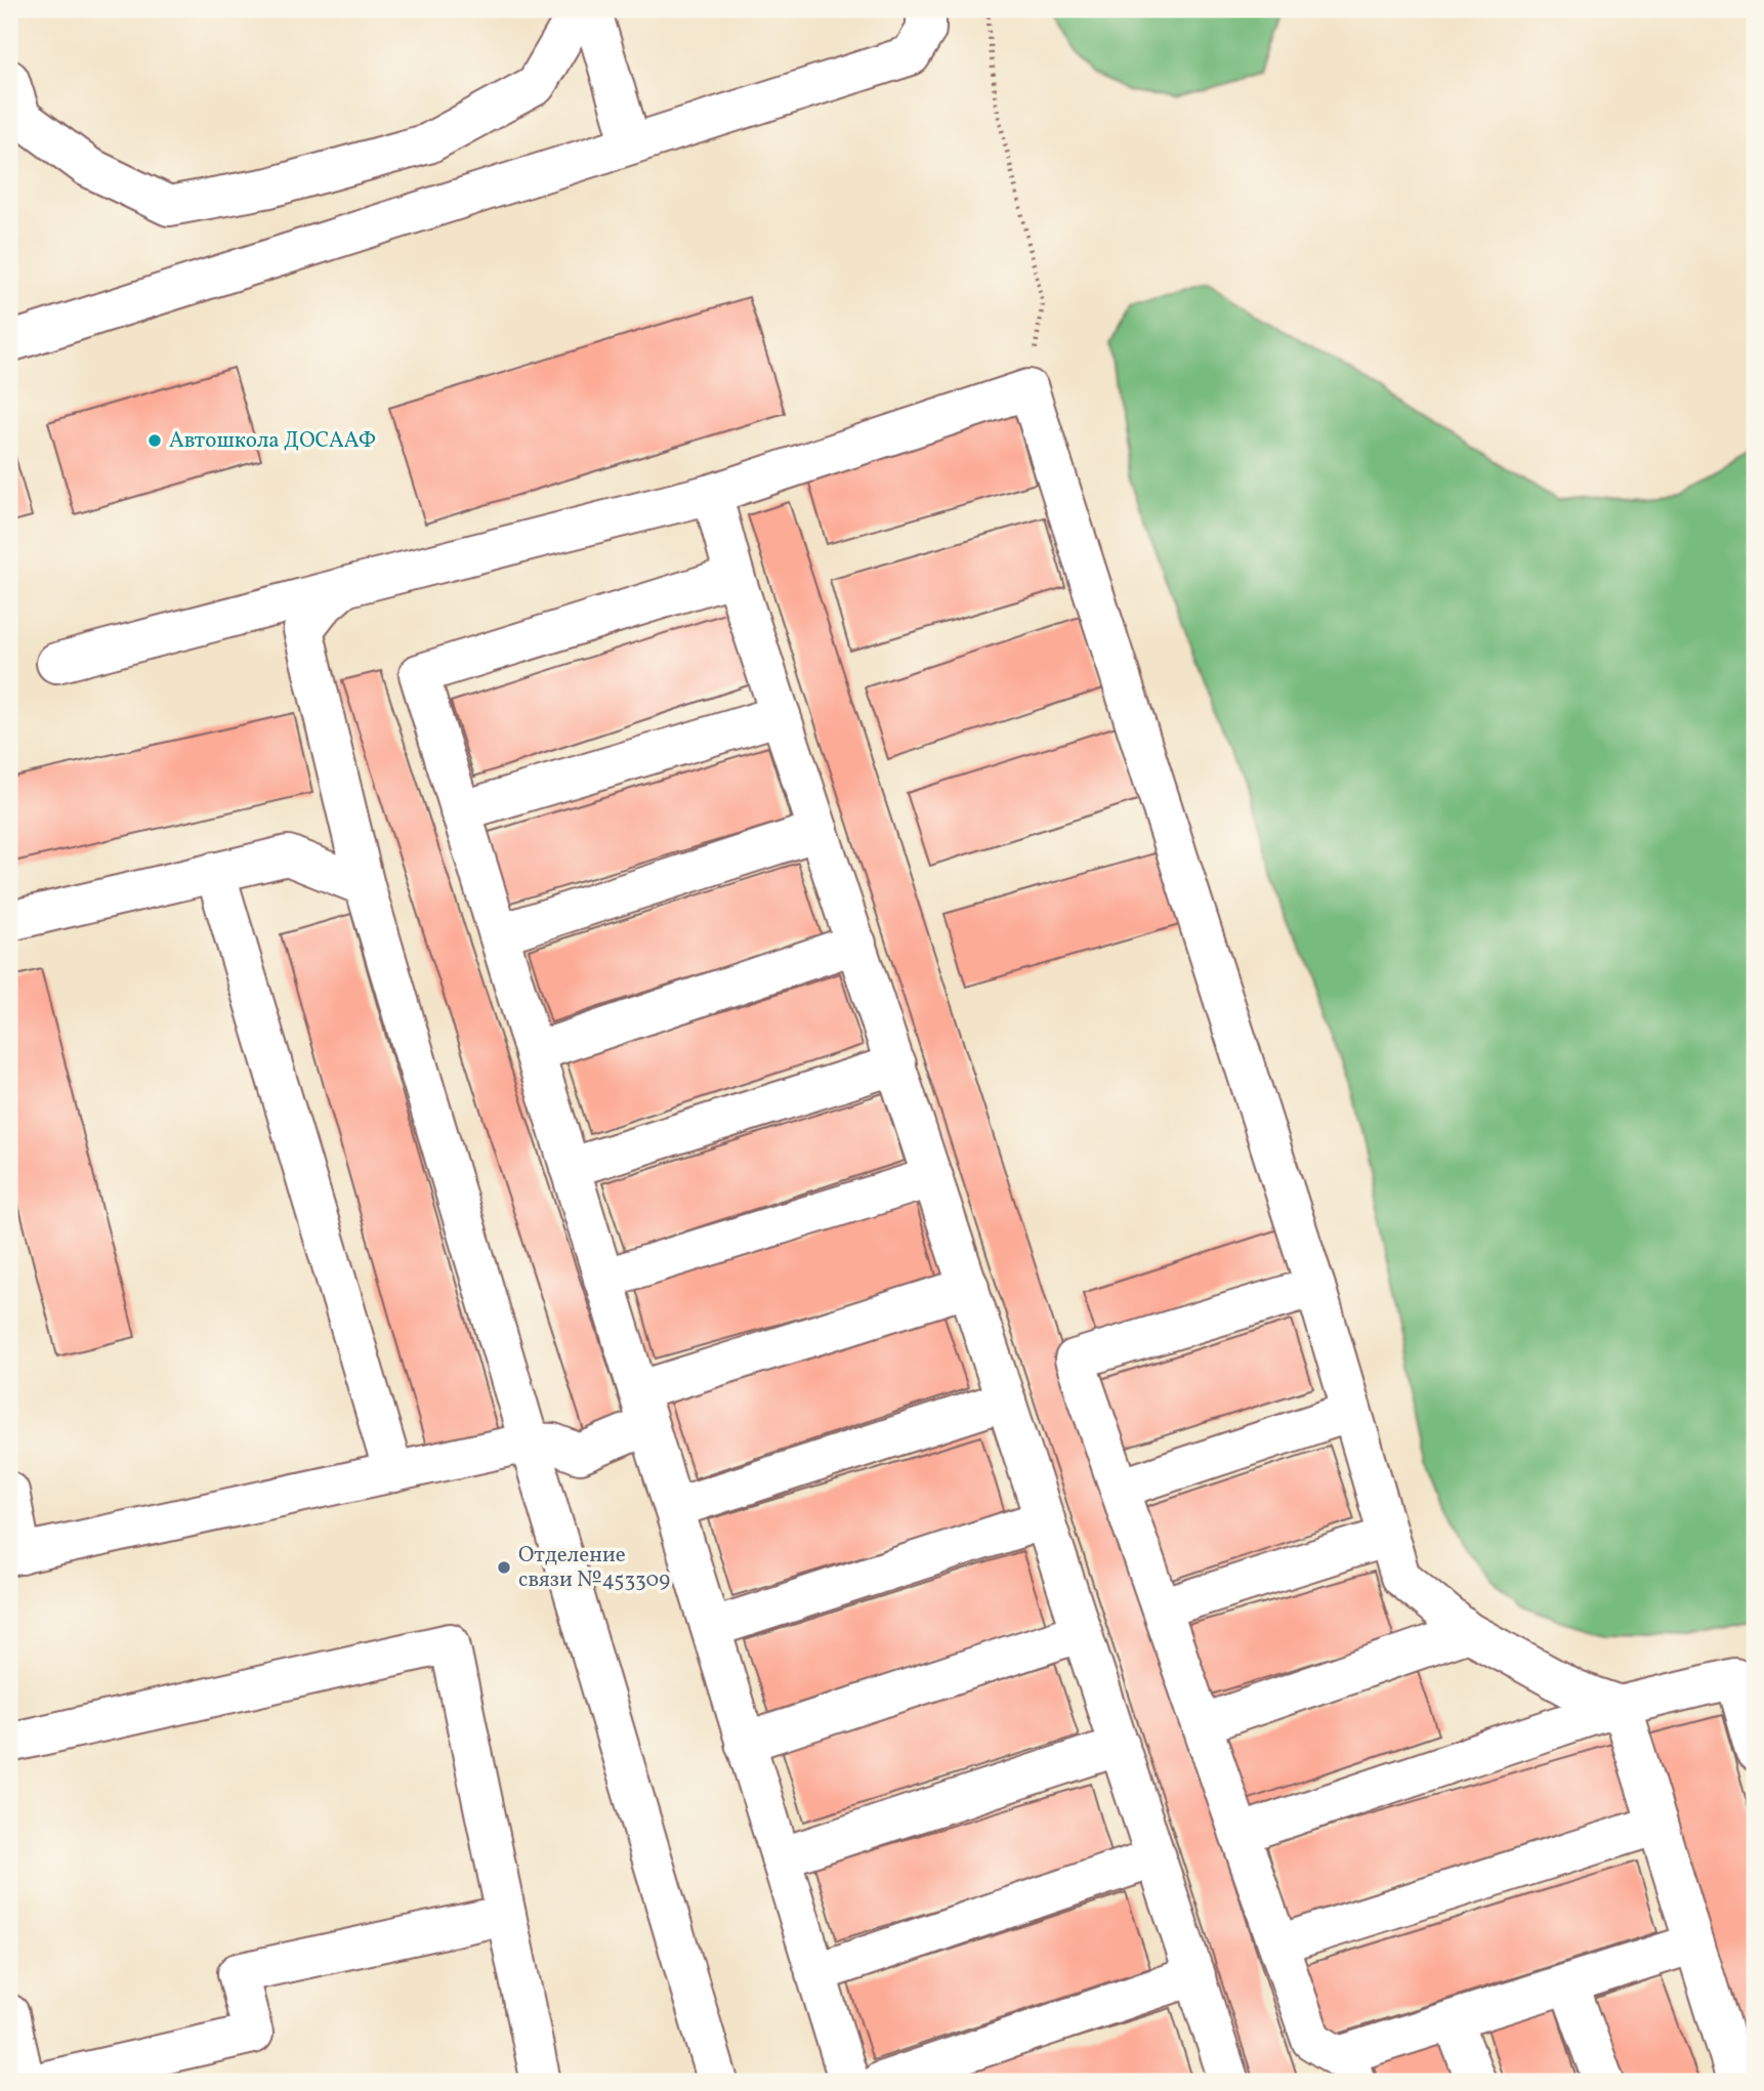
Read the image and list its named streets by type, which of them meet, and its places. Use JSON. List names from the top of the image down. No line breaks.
{"places":["Автошкола ДОСААФ","Отделение связи №453309"]}
